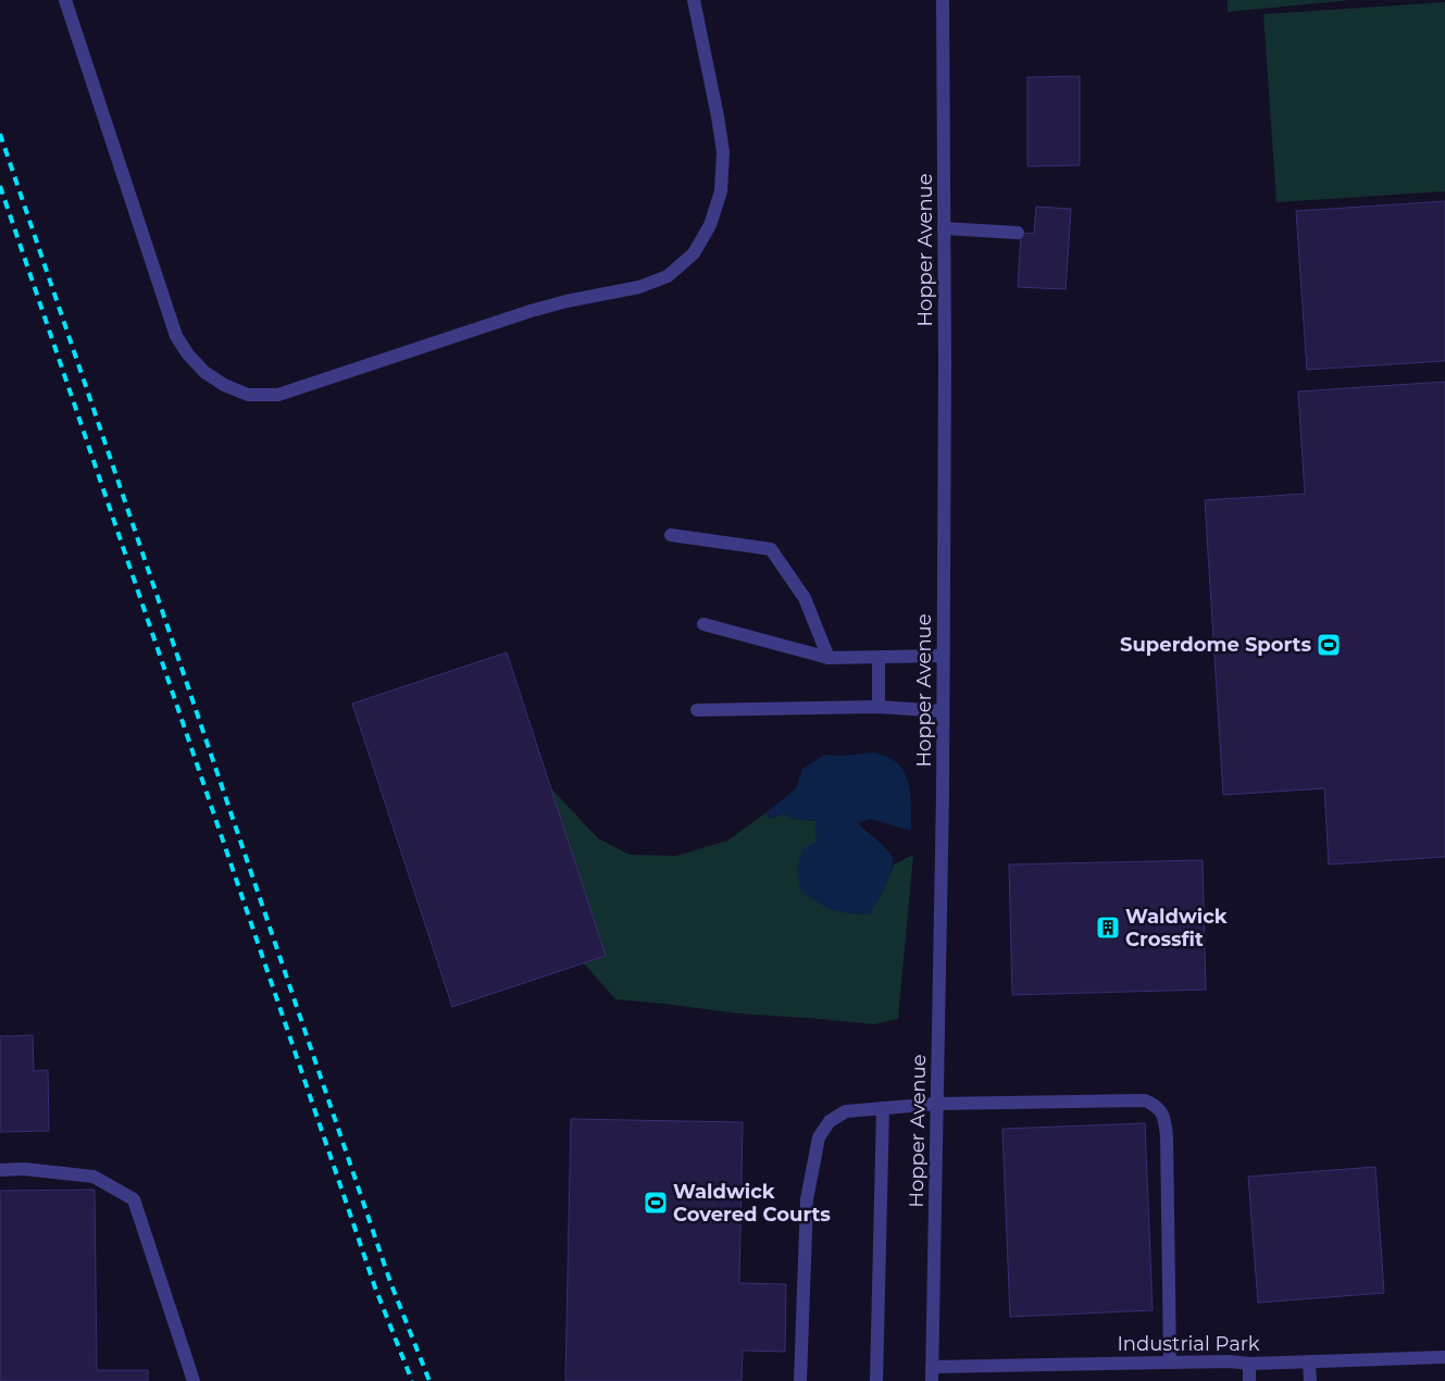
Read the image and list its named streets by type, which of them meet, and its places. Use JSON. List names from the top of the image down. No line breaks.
{"streets":{"street":["Hopper Avenue","Industrial Park"]},"crossings":[["Hopper Avenue","Industrial Park"]],"places":{"sports":["Superdome Sports","Waldwick Covered Courts"],"building":["Waldwick Crossfit"]}}
